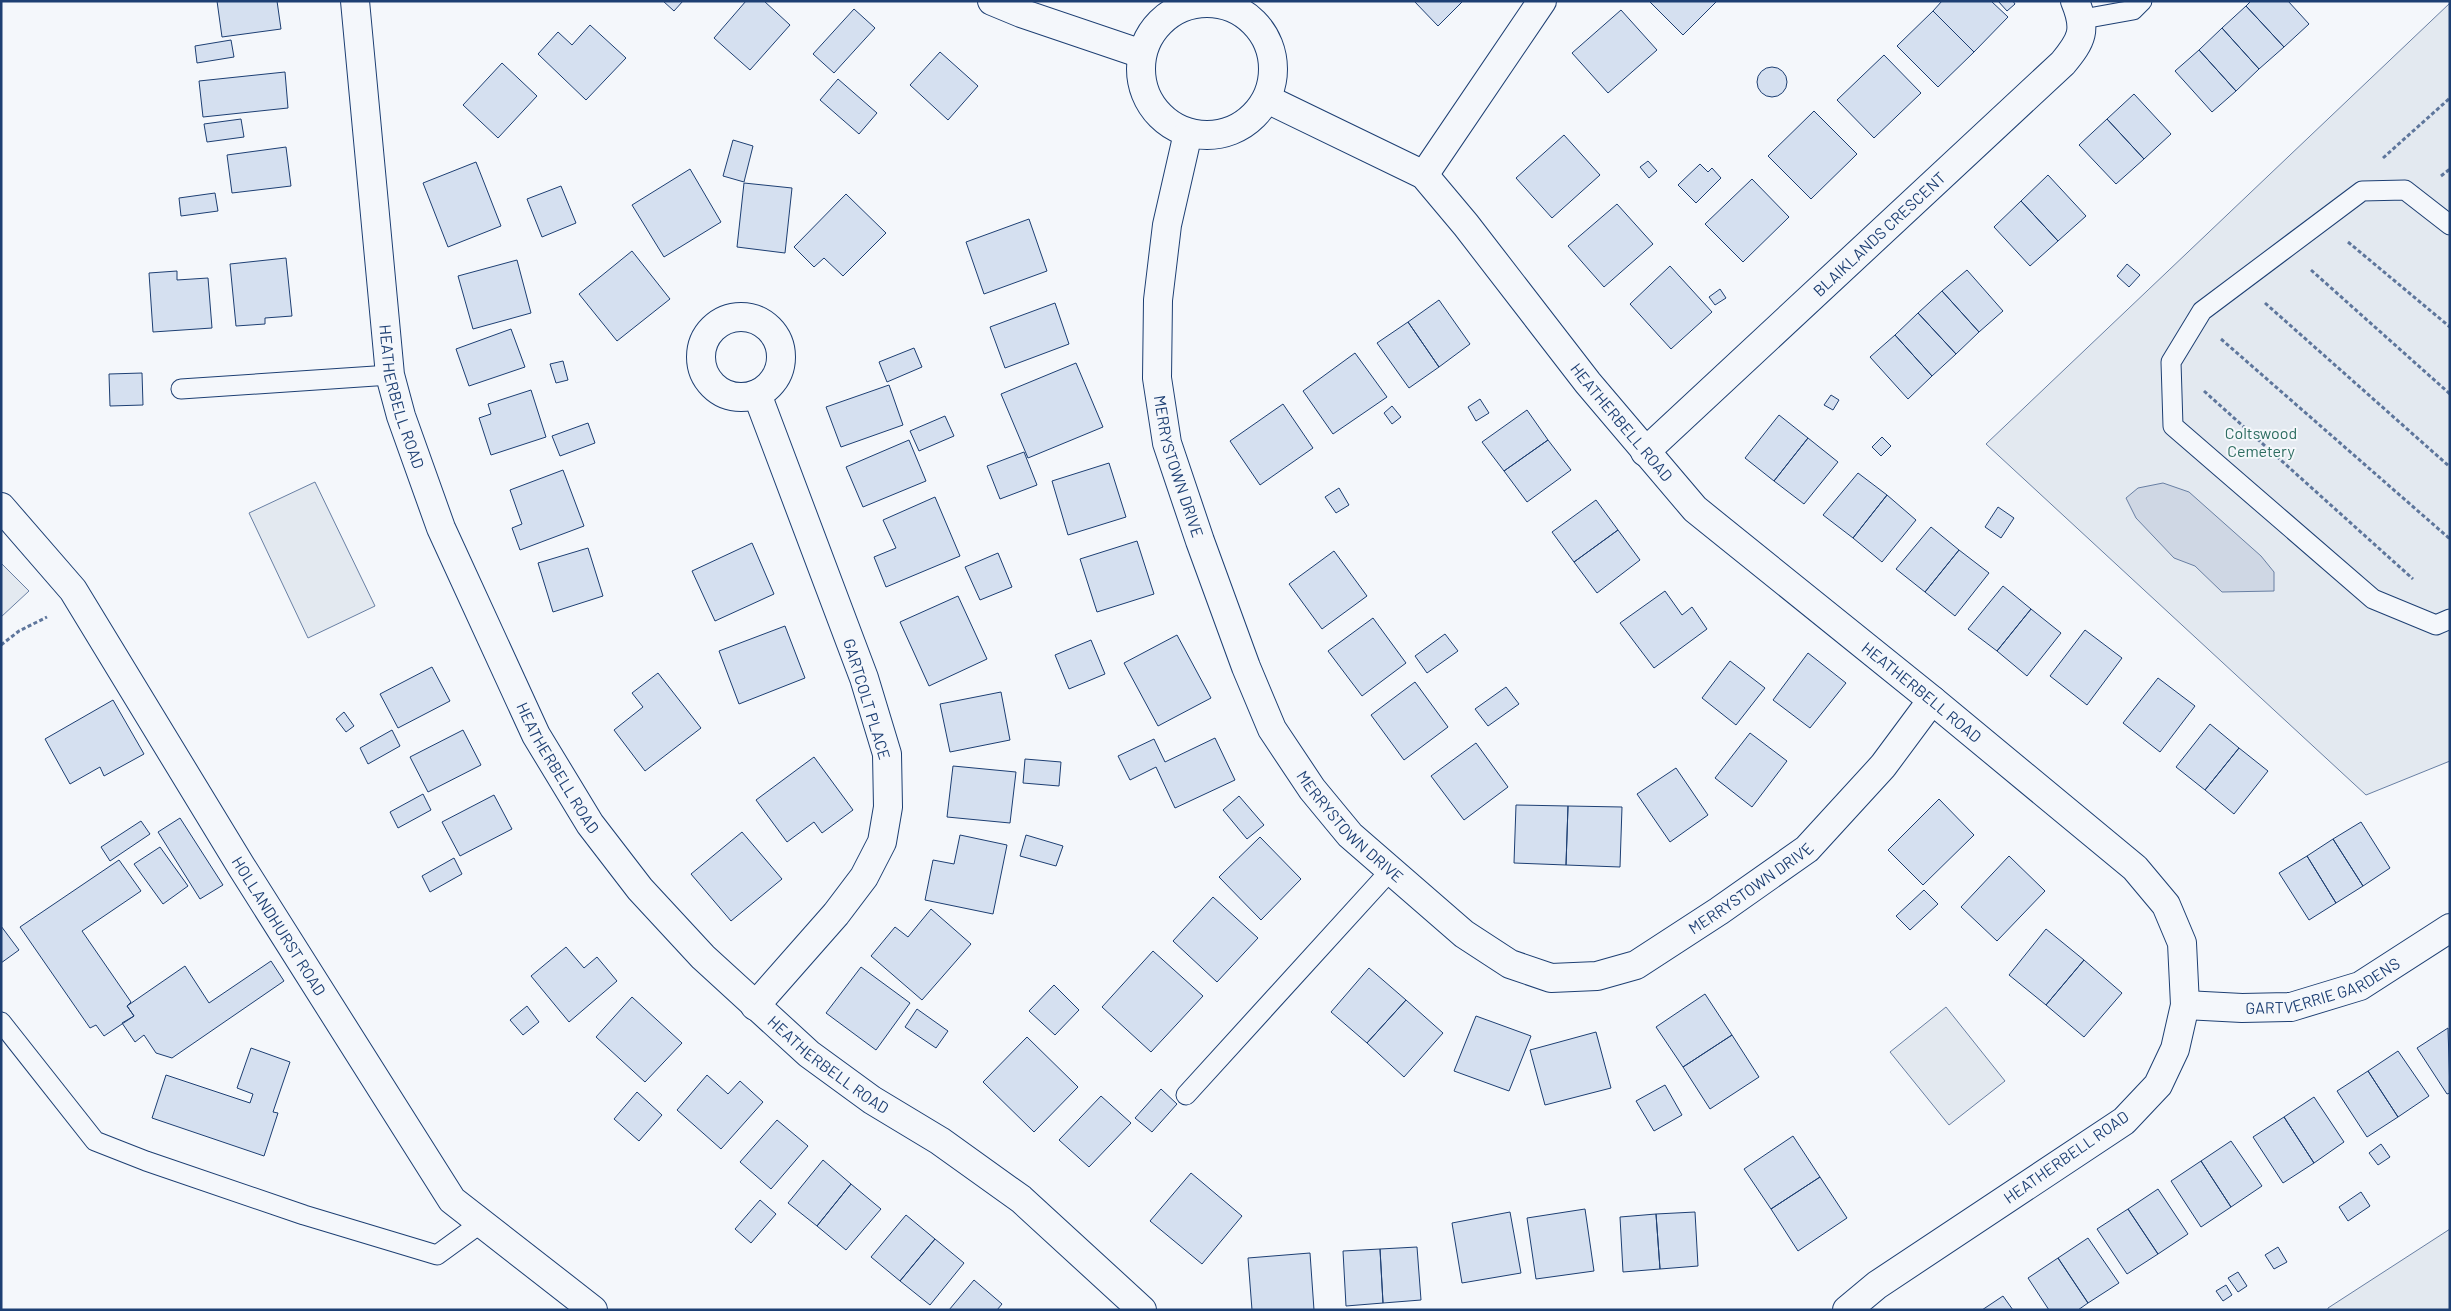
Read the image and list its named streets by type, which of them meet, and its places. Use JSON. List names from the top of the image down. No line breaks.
{"streets":{"street":["BLAIKLANDS CRESCENT","HEATHERBELL ROAD","MERRYSTOWN DRIVE","GARTCOLT PLACE","HOLLANDHURST ROAD","GARTVERRIE GARDENS"]},"crossings":[["BLAIKLANDS CRESCENT","HEATHERBELL ROAD"],["HEATHERBELL ROAD","MERRYSTOWN DRIVE"],["HEATHERBELL ROAD","GARTCOLT PLACE"],["HEATHERBELL ROAD","GARTVERRIE GARDENS"]],"parks":["Coltswood Cemetery"]}
